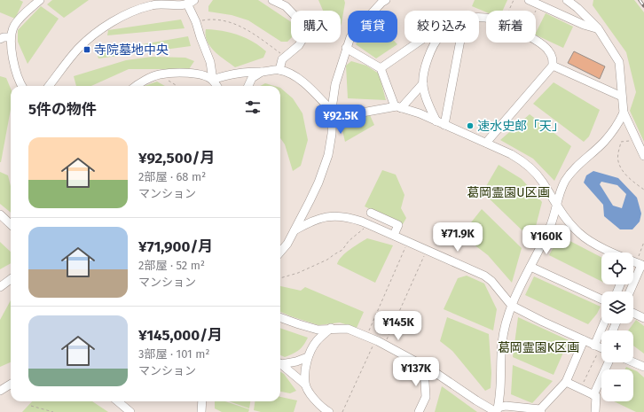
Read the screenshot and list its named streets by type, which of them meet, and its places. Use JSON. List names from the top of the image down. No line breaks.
{"parks":["葛岡霊園U区画","葛岡霊園K区画"],"places":{"transit":["寺院墓地中央"],"other":["速水史郎「天」"]},"page":{"chip":["購入","賃貸","絞り込み","新着"],"heading":"5件の物件","price":["¥92.5K","¥71.9K","¥160K","¥145K","¥137K"],"list":[{"name":"¥92,500/月","note":"2部屋 · 68 m² · マンション"},{"name":"¥71,900/月","note":"2部屋 · 52 m² · マンション"},{"name":"¥145,000/月","note":"3部屋 · 101 m² · マンション"}],"map_buttons":["+","−"]}}
